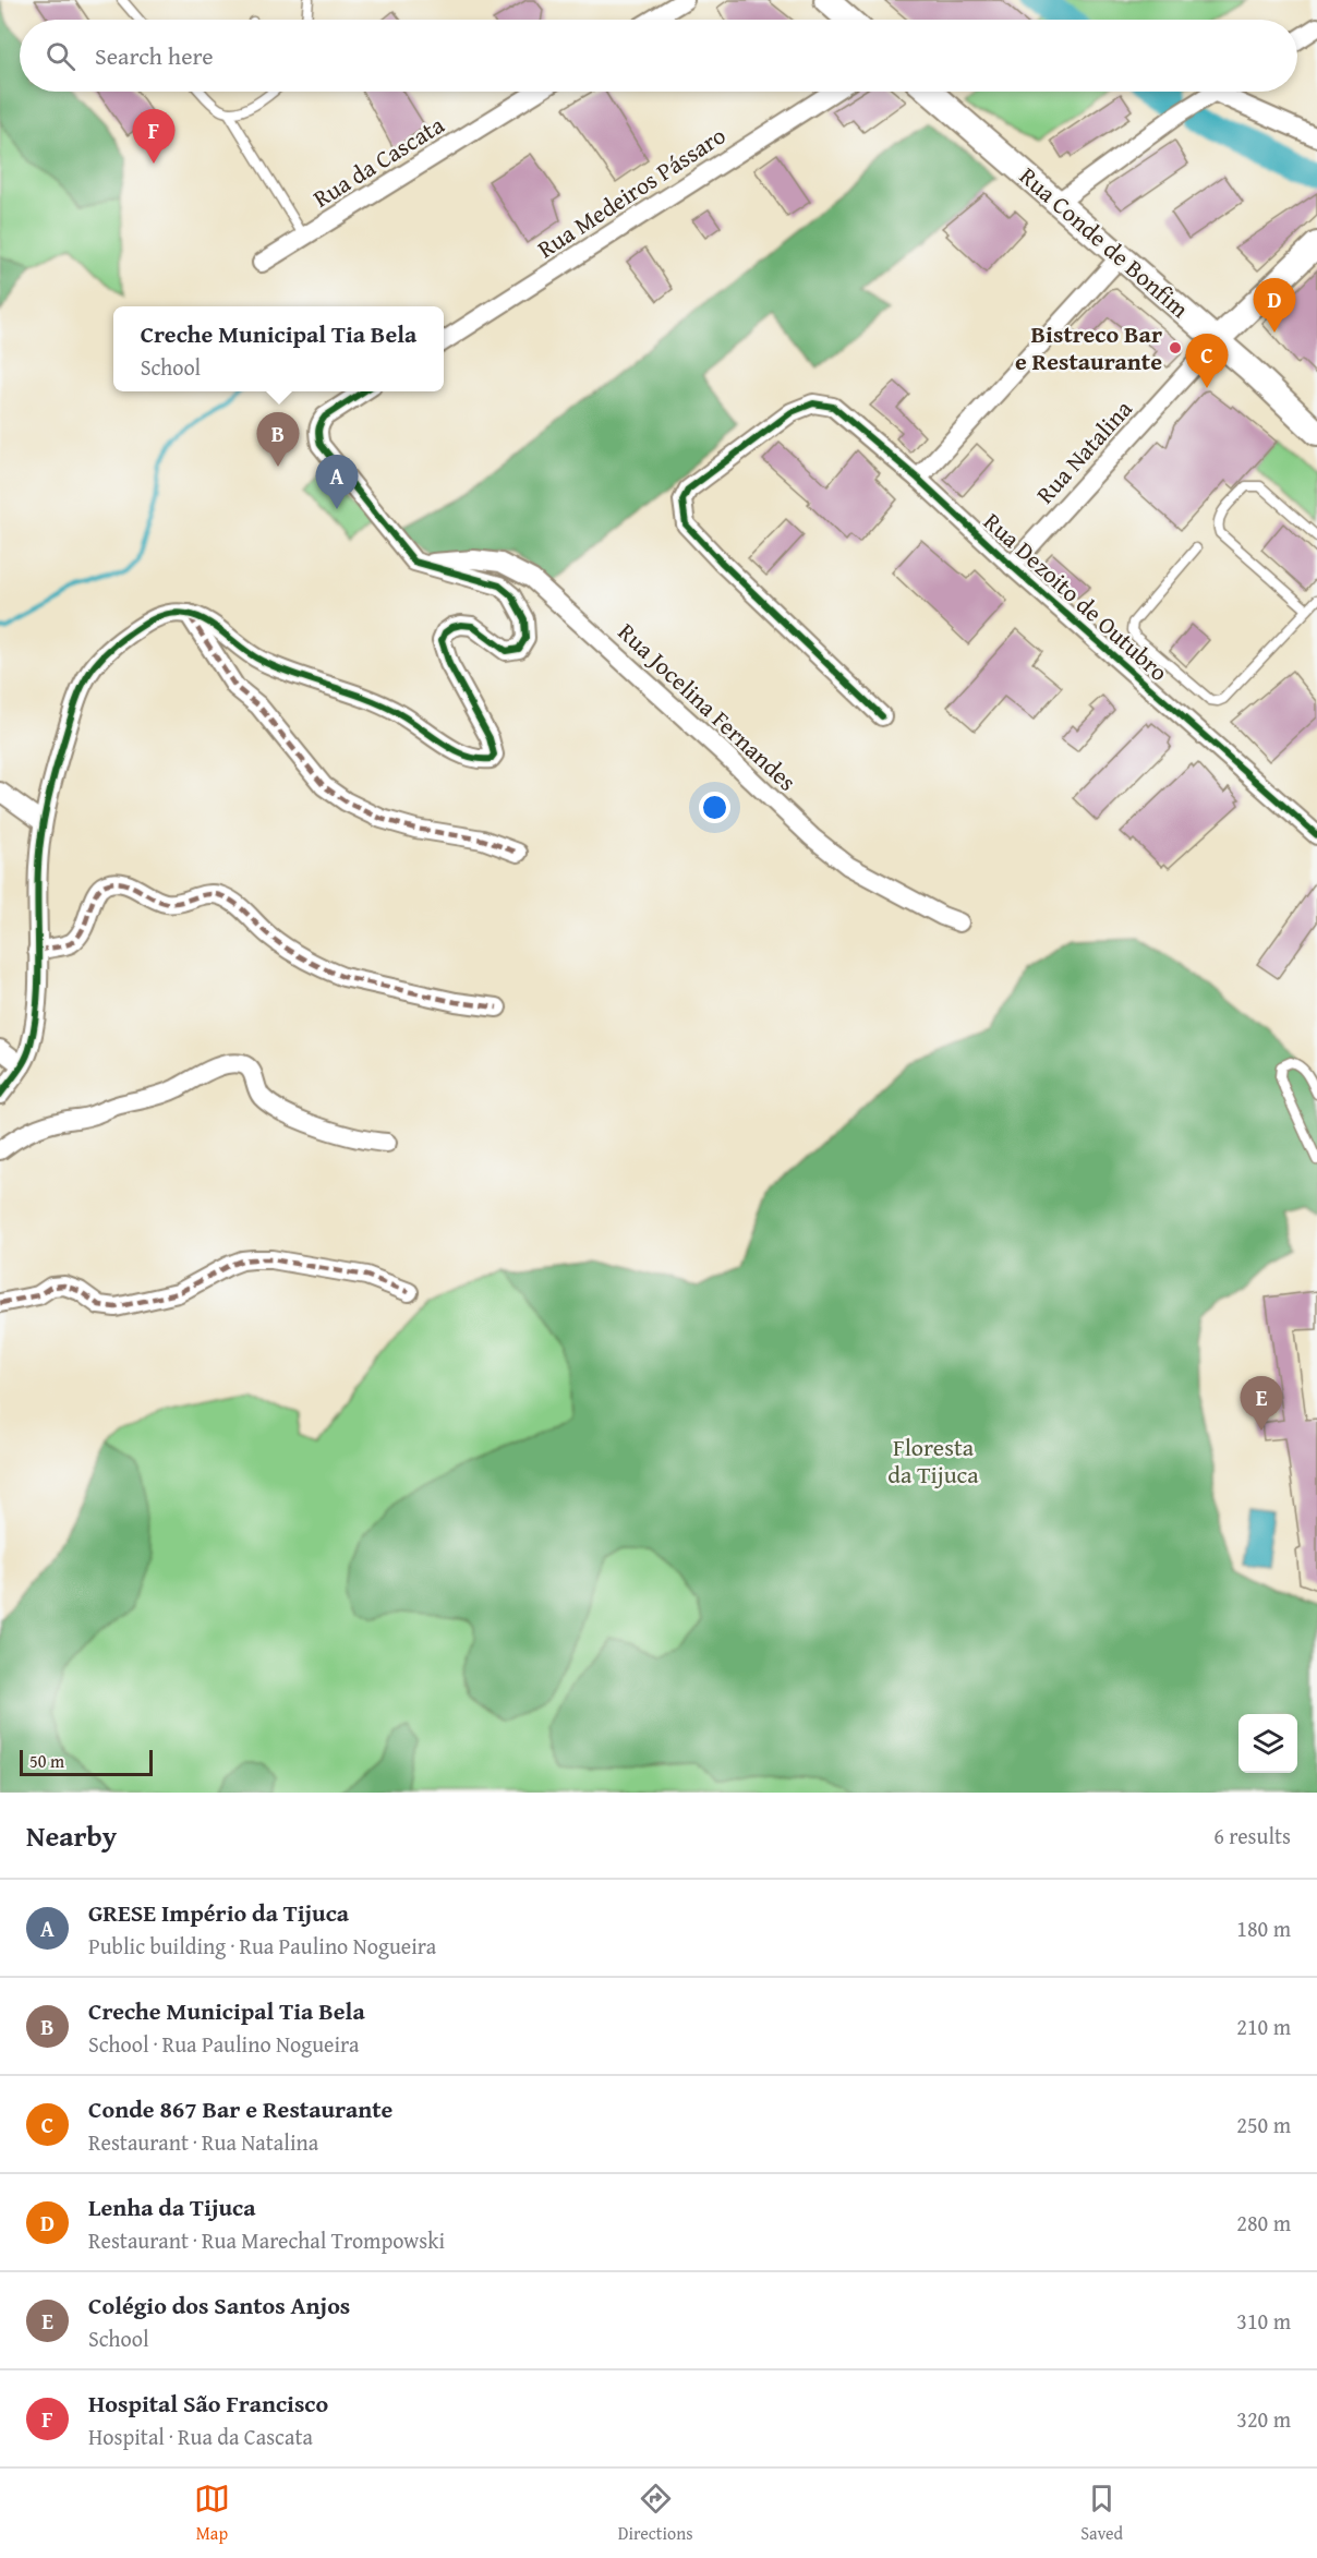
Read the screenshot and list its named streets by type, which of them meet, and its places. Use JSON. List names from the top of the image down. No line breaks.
{"streets":{"main road":["Rua Conde de Bonfim"],"street":["Rua da Cascata","Rua Medeiros Pássaro","Rua Natalina","Rua Dezoito de Outubro","Rua Jocelina Fernandes"]},"crossings":[["Rua Conde de Bonfim","Rua Natalina"],["Rua Natalina","Rua Dezoito de Outubro"]],"parks":["Floresta da Tijuca"],"places":["Bistreco Bar e Restaurante"],"scale_bar":"50 m","page":{"search":"Search here","pins":["F","D","C","B","A","E"],"popup":["Creche Municipal Tia Bela","School"],"scale":"50 m","heading":["Nearby","6 results"],"list":[{"mark":"A","name":"GRESE Império da Tijuca","note":"Public building · Rua Paulino Nogueira","value":"180 m"},{"mark":"B","name":"Creche Municipal Tia Bela","note":"School · Rua Paulino Nogueira","value":"210 m"},{"mark":"C","name":"Conde 867 Bar e Restaurante","note":"Restaurant · Rua Natalina","value":"250 m"},{"mark":"D","name":"Lenha da Tijuca","note":"Restaurant · Rua Marechal Trompowski","value":"280 m"},{"mark":"E","name":"Colégio dos Santos Anjos","note":"School","value":"310 m"},{"mark":"F","name":"Hospital São Francisco","note":"Hospital · Rua da Cascata","value":"320 m"}],"nav":["Map","Directions","Saved"]}}
